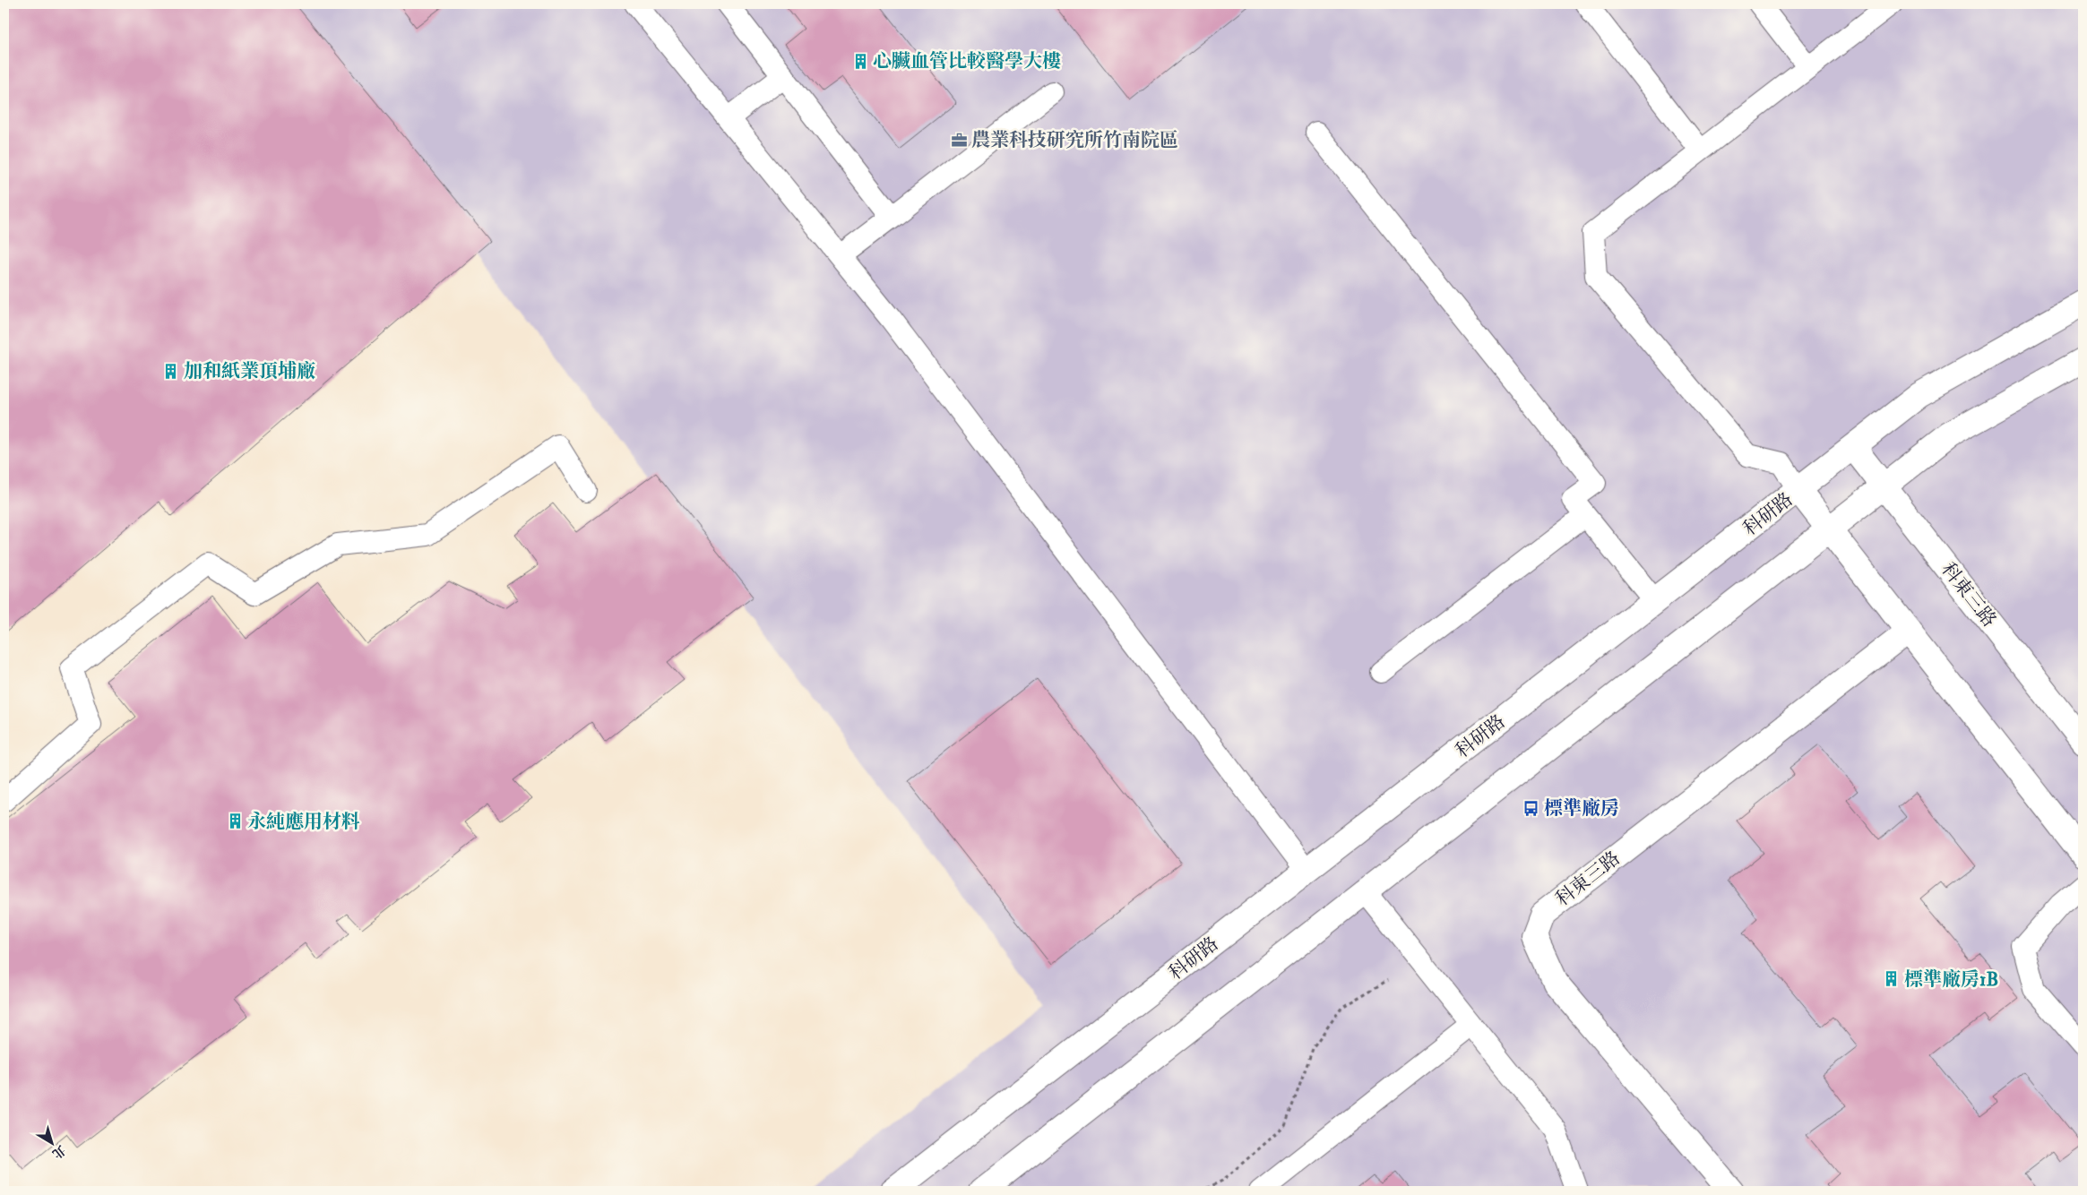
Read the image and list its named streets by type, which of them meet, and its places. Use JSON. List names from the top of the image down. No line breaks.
{"streets":{"street":["科研路","科東三路"]},"crossings":[["科研路","科東三路"]],"places":{"building":["心臟血管比較醫學大樓","加和紙業頂埔廠","永純應用材料","標準廠房1B"],"office":["農業科技研究所竹南院區"],"bus stop":["標準廠房"]},"north":"bottom right"}
